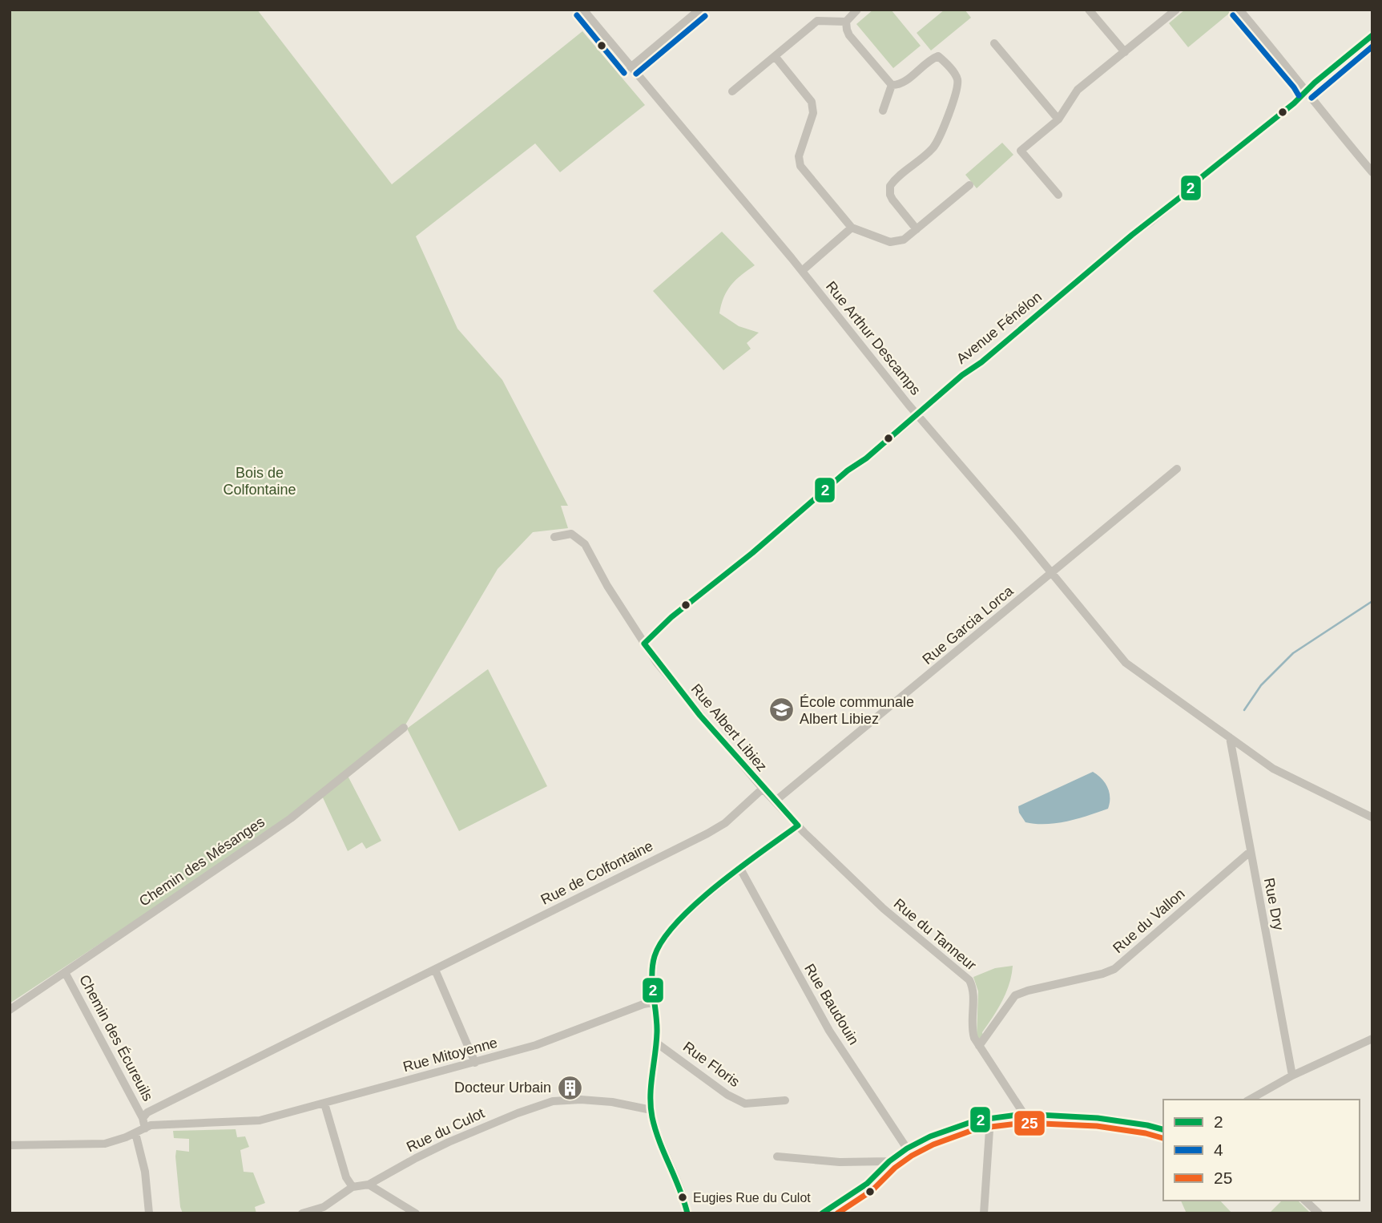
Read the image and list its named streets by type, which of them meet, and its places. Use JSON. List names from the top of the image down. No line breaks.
{"streets":{"street":["Avenue Fénélon","Rue Arthur Descamps","Rue Garcia Lorca","Rue Albert Libiez","Chemin des Mésanges","Rue de Colfontaine","Rue Dry","Rue du Vallon","Rue du Tanneur","Rue Baudouin","Chemin des Écureuils","Rue Mitoyenne","Rue Floris","Rue du Culot"]},"crossings":[["Avenue Fénélon","Rue Arthur Descamps"],["Avenue Fénélon","Rue Albert Libiez"],["Rue Arthur Descamps","Rue Garcia Lorca"],["Rue Arthur Descamps","Rue Dry"],["Rue Garcia Lorca","Rue Albert Libiez"],["Rue Albert Libiez","Rue de Colfontaine"],["Rue Albert Libiez","Rue du Tanneur"],["Chemin des Mésanges","Chemin des Écureuils"],["Rue de Colfontaine","Chemin des Écureuils"],["Rue Dry","Rue du Vallon"],["Rue du Vallon","Rue du Tanneur"]],"parks":["Bois de Colfontaine"],"places":{"school or university":["École communale Albert Libiez"],"building":["Docteur Urbain"],"other":["Eugies Rue du Culot"]},"lines":["transit line 4","transit line 2","transit line 25"],"legend":["2","4","25"]}
